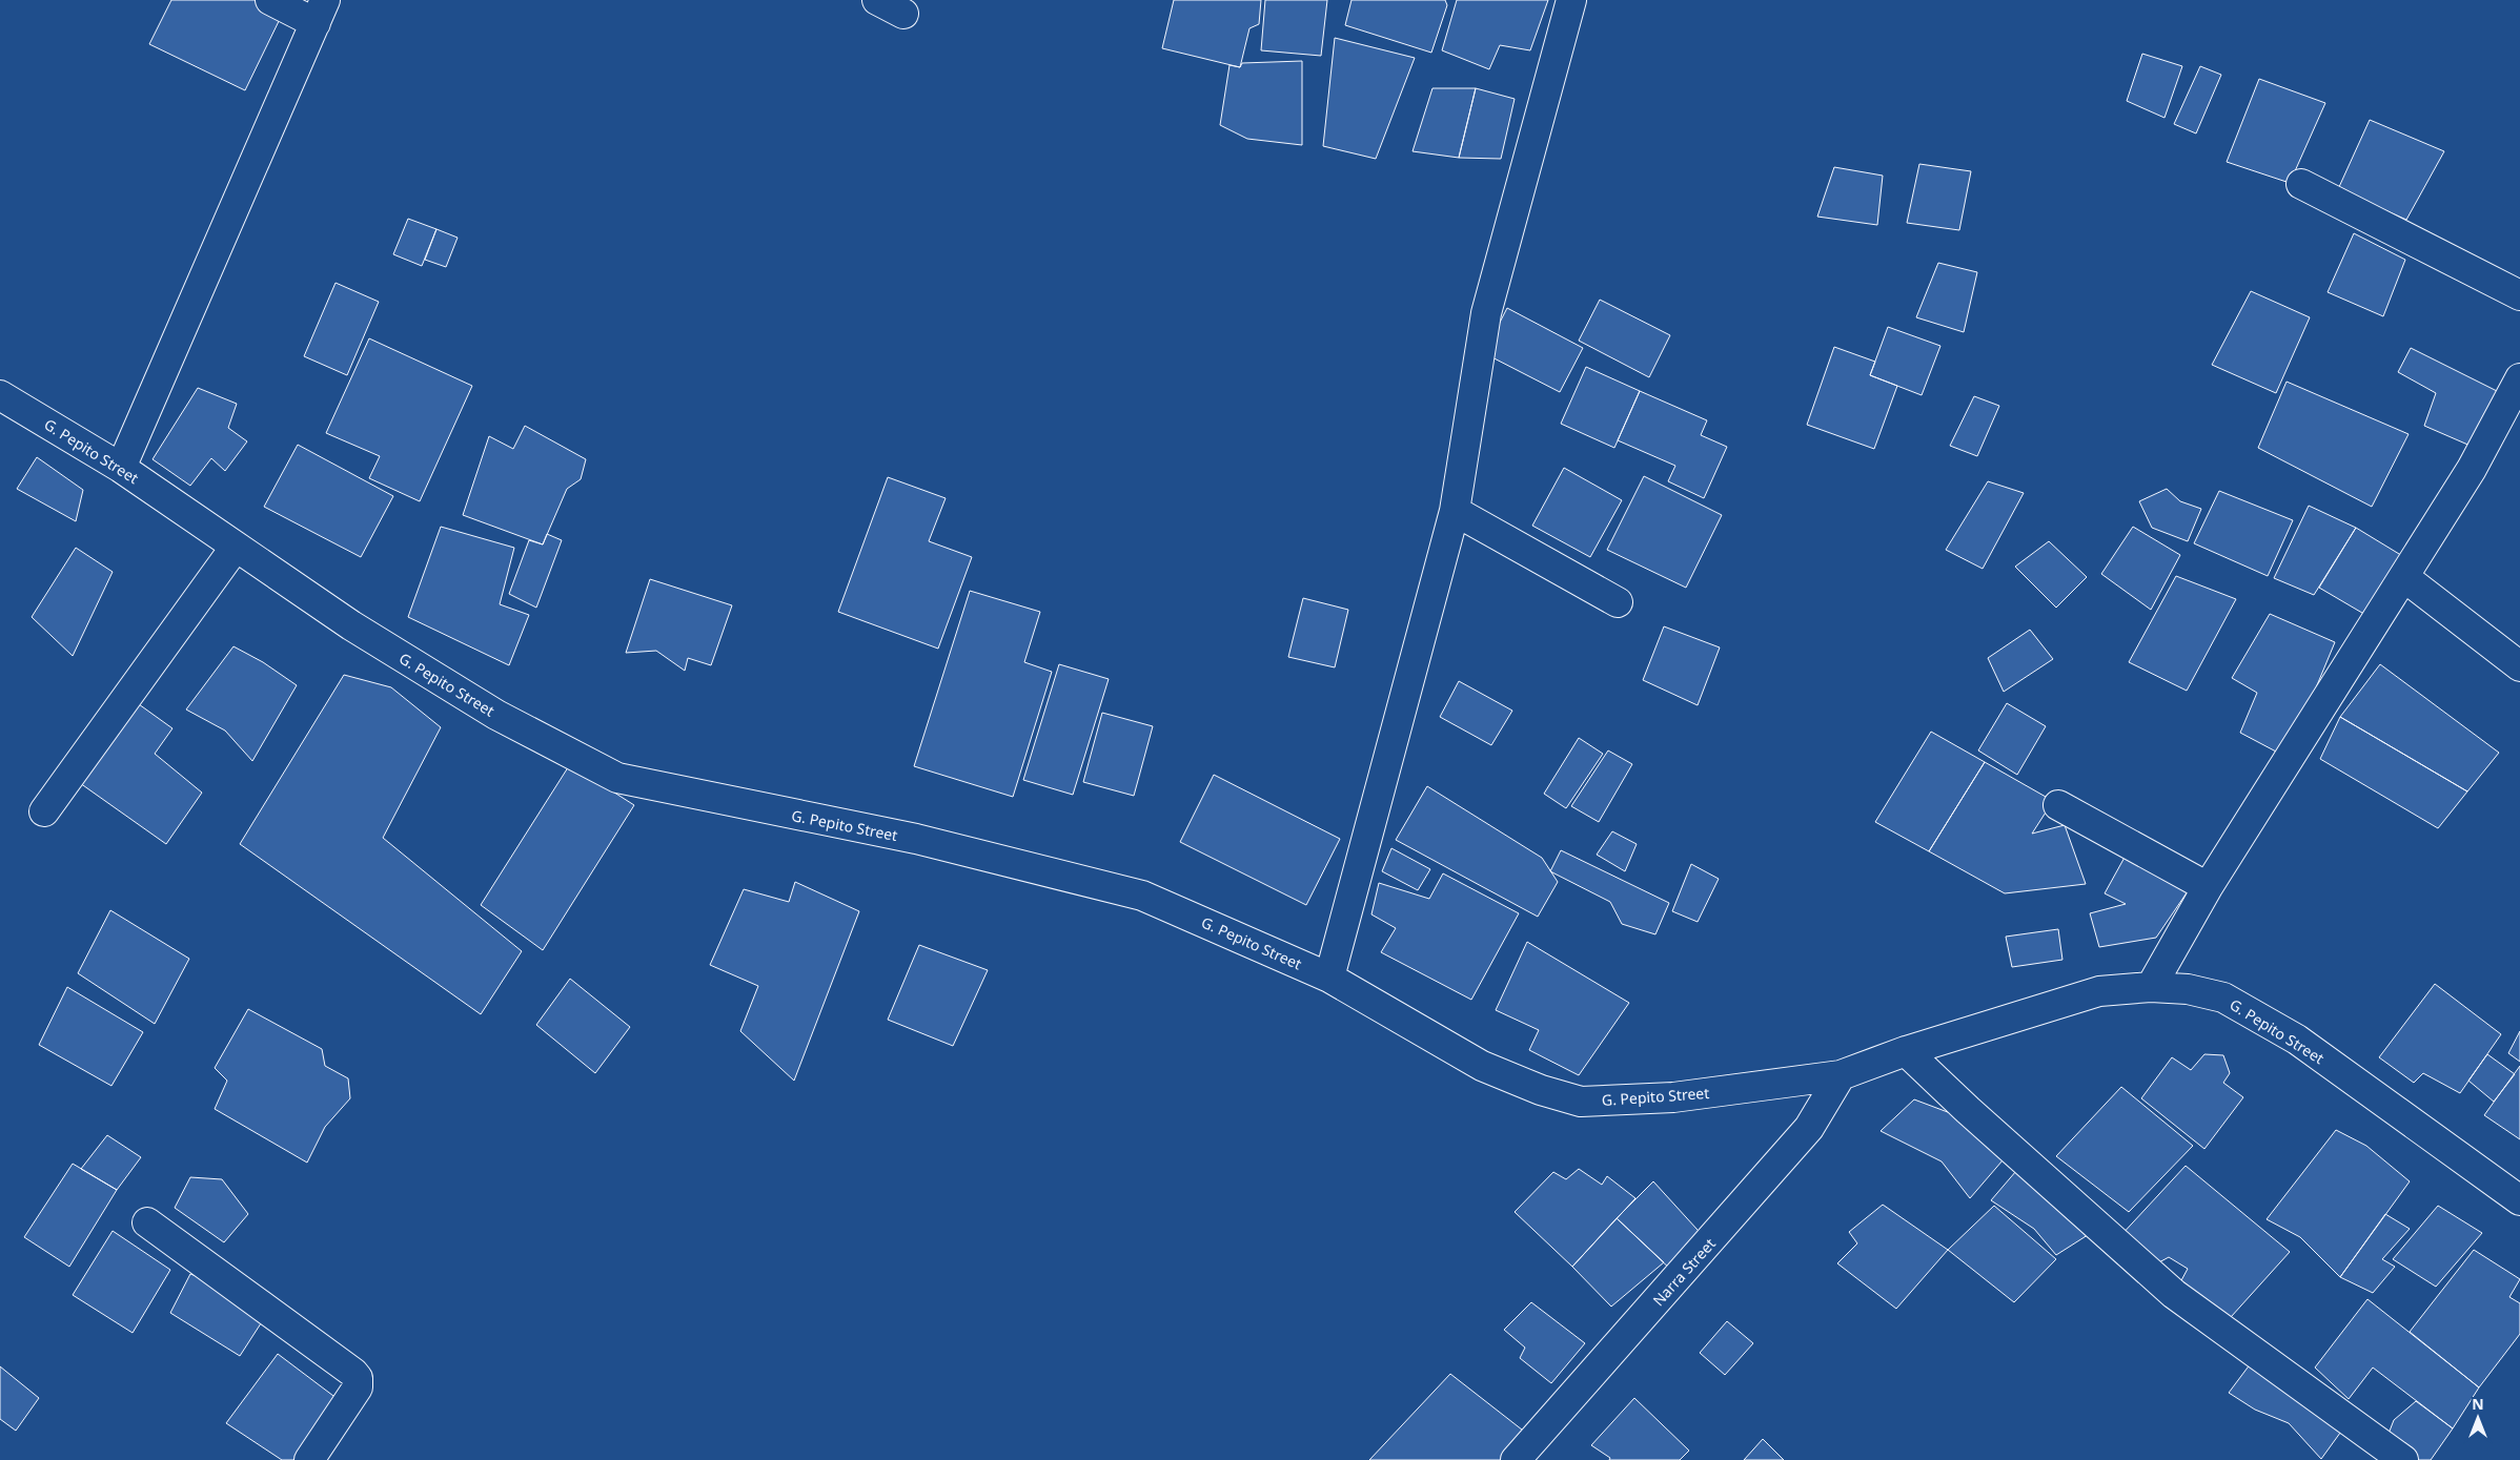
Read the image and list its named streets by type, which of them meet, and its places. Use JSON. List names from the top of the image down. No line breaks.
{"streets":{"street":["G. Pepito Street","Narra Street"]},"crossings":[["G. Pepito Street","Narra Street"]],"north":"top"}
